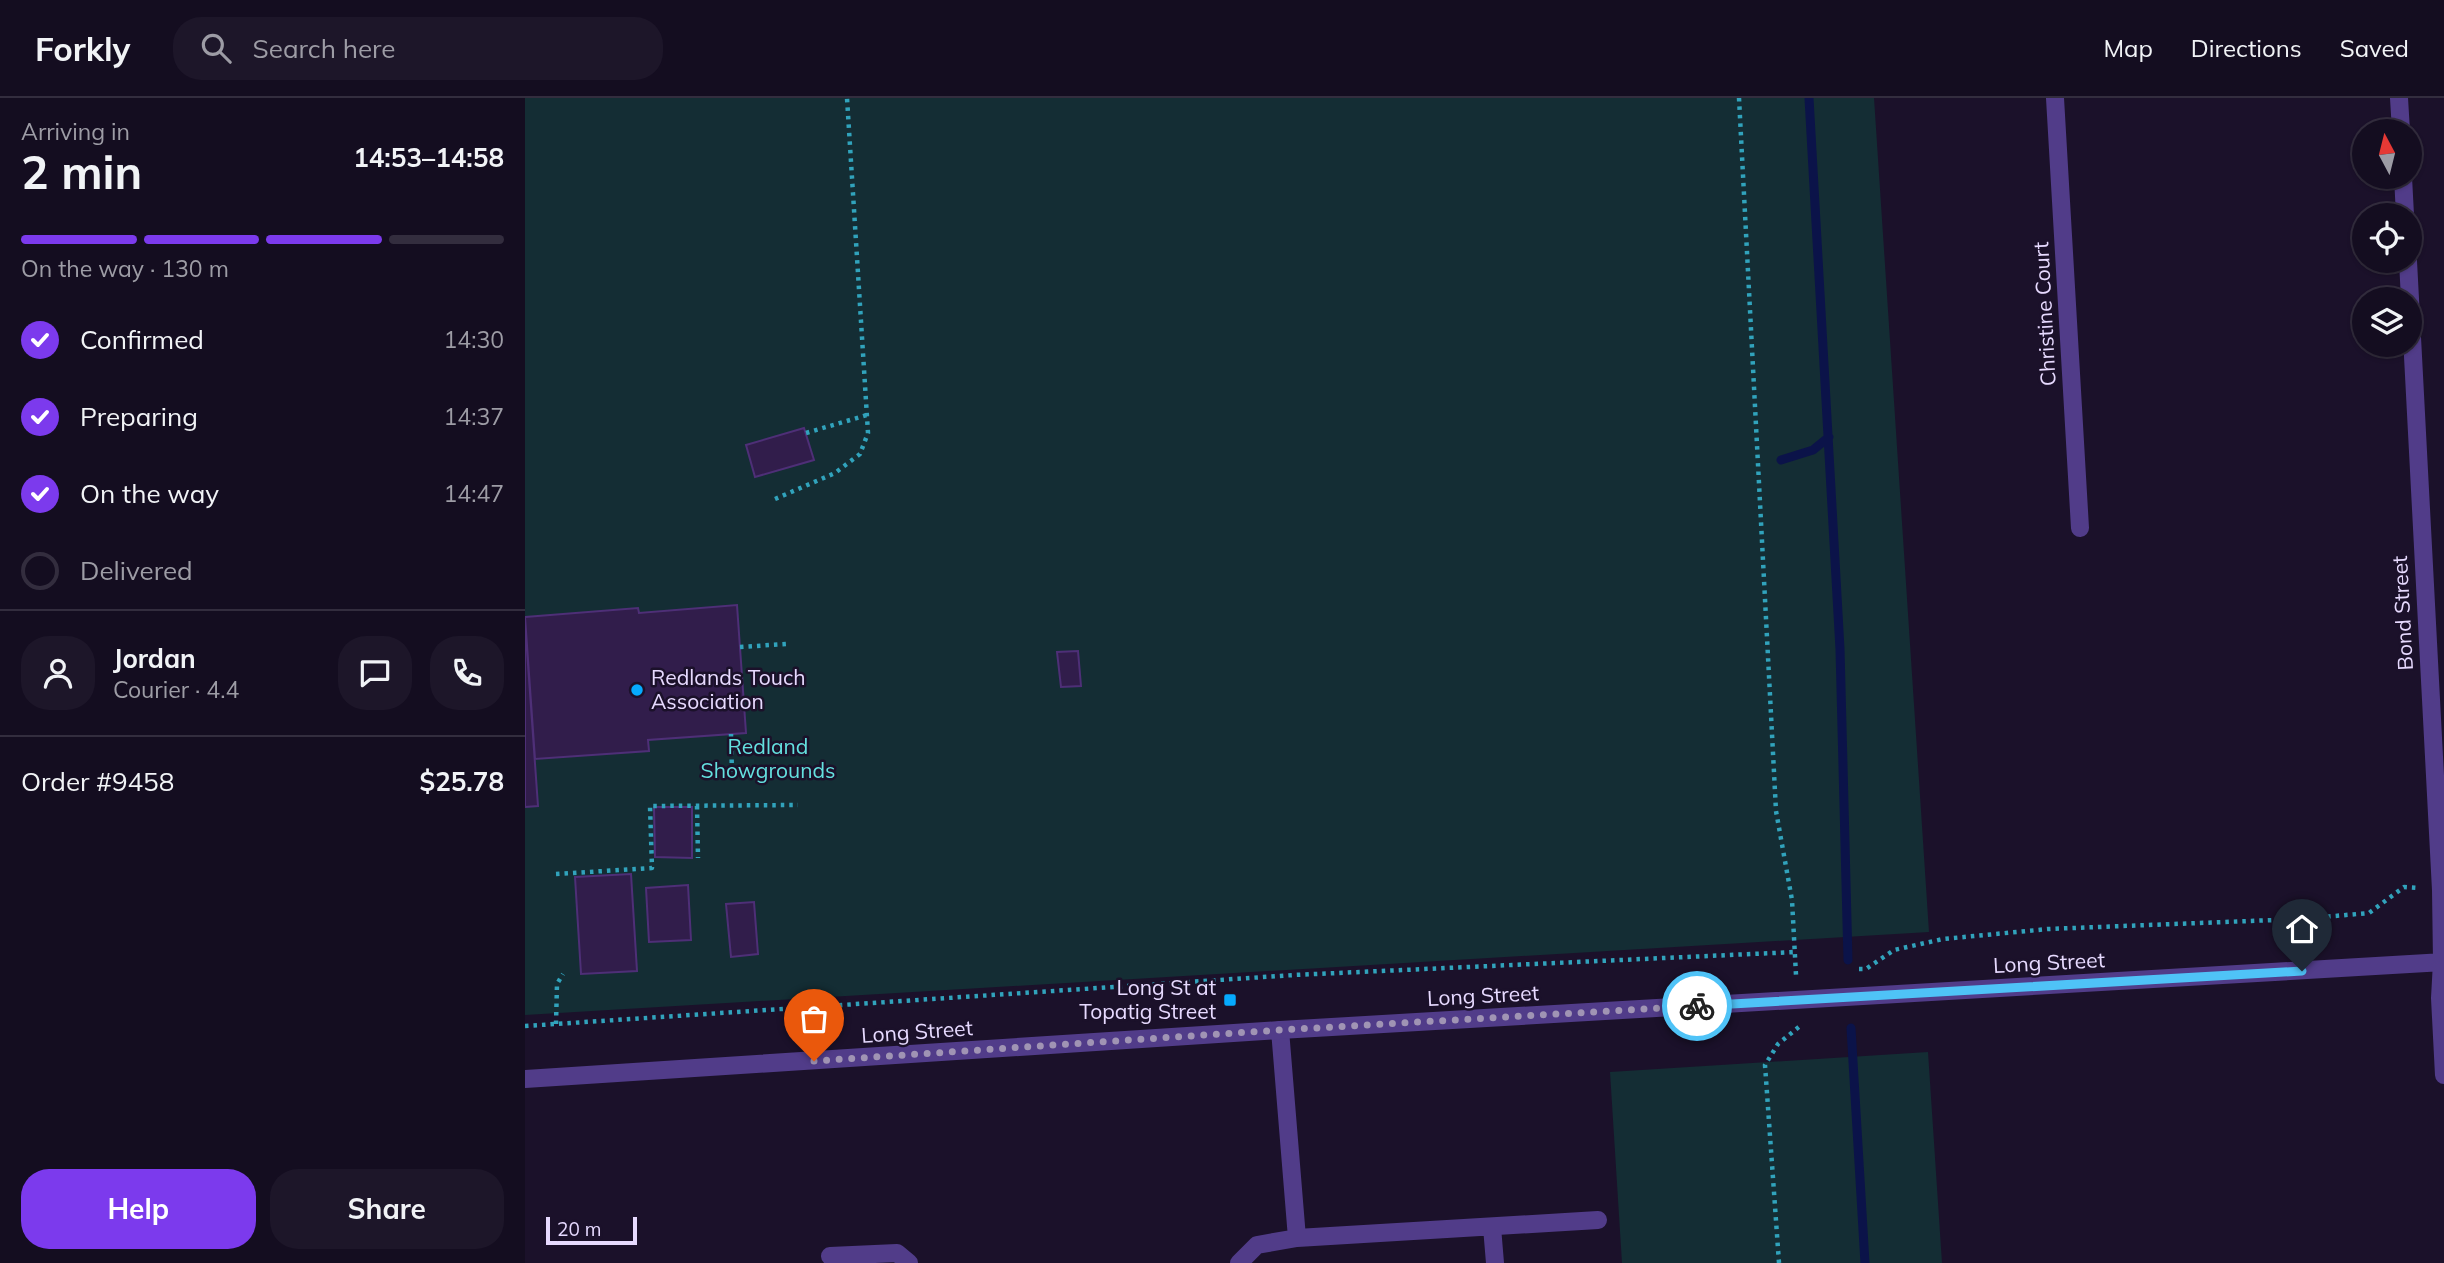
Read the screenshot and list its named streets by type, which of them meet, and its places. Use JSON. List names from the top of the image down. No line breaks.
{"streets":{"street":["Christine Court","Bond Street","Long Street"]},"crossings":[["Bond Street","Long Street"]],"parks":["Redland Showgrounds"],"places":{"other":["Redlands Touch Association"],"transit":["Long St at Topatig Street"]},"scale_bar":"20 m","north":"top","page":{"header":"Forkly","search":"Search here","nav":["Map","Directions","Saved"],"heading":["2 min","Arriving in","14:53–14:58"],"panel":["Jordan","Courier · 4.4","Order #9458","$25.78"],"bar":"On the way · 130 m","list":[["Confirmed","14:30"],["Preparing","14:37"],["On the way","14:47"],"Delivered"],"buttons":["Help","Share"],"scale":"20 m"}}
